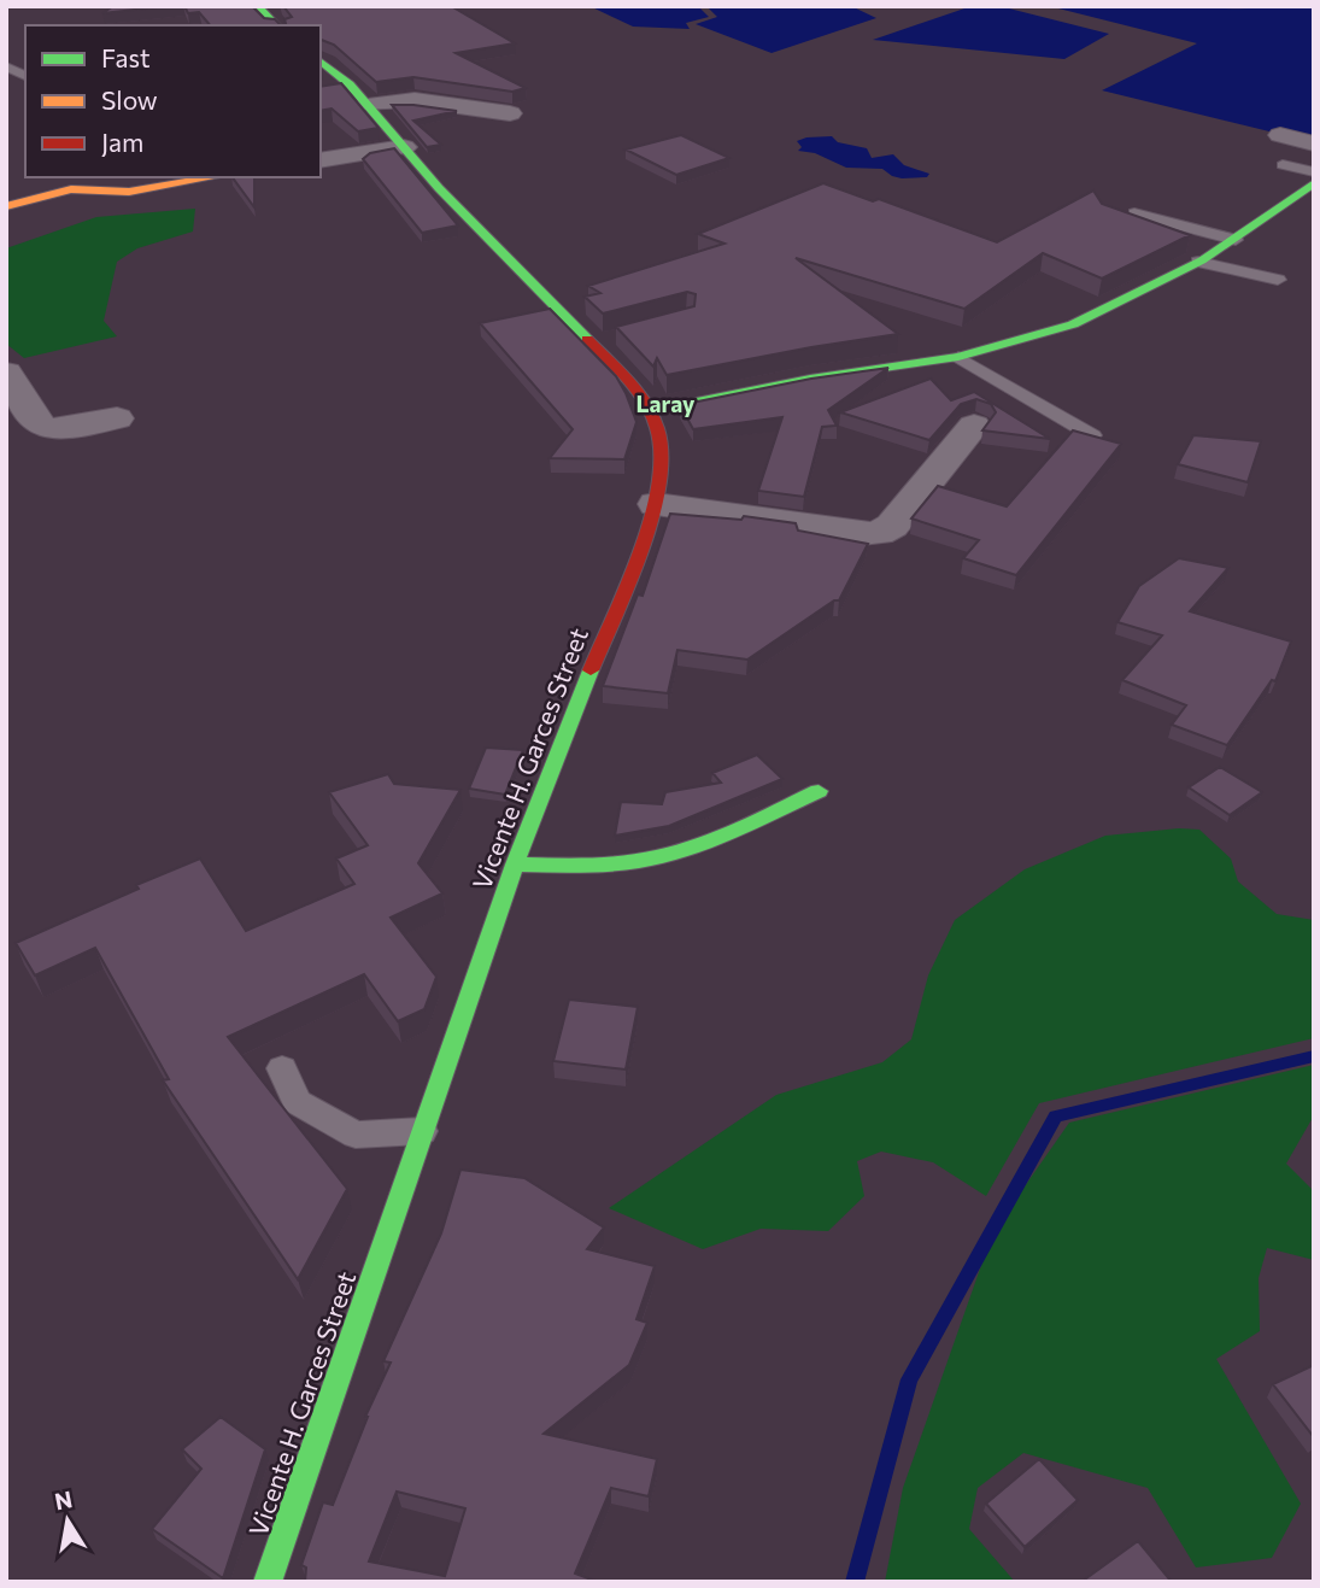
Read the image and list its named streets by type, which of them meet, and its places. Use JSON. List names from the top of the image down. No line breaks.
{"streets":{"street":["Vicente H. Garces Street"]},"districts":["Laray"],"legend":["Fast","Slow","Jam"],"north":"top"}
